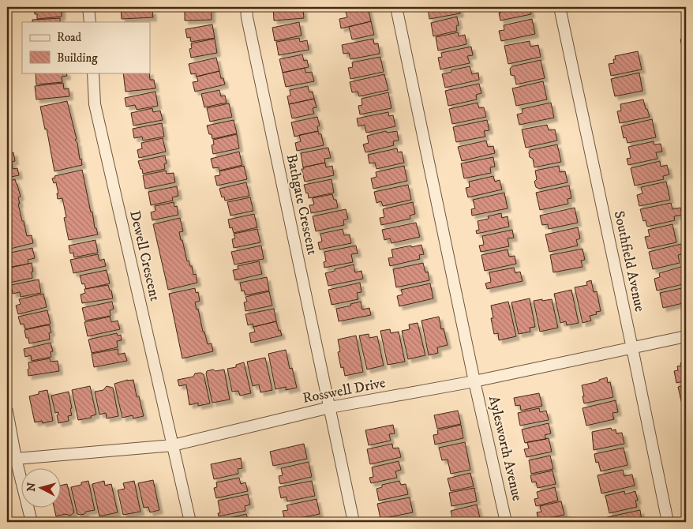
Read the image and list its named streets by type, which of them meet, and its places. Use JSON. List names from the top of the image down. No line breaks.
{"streets":{"street":["Bathgate Crescent","Dewell Crescent","Southfield Avenue","Rosswell Drive","Aylesworth Avenue"]},"crossings":[["Bathgate Crescent","Rosswell Drive"],["Dewell Crescent","Rosswell Drive"],["Southfield Avenue","Rosswell Drive"],["Rosswell Drive","Aylesworth Avenue"]],"legend":["Road","Building"],"north":"left"}
